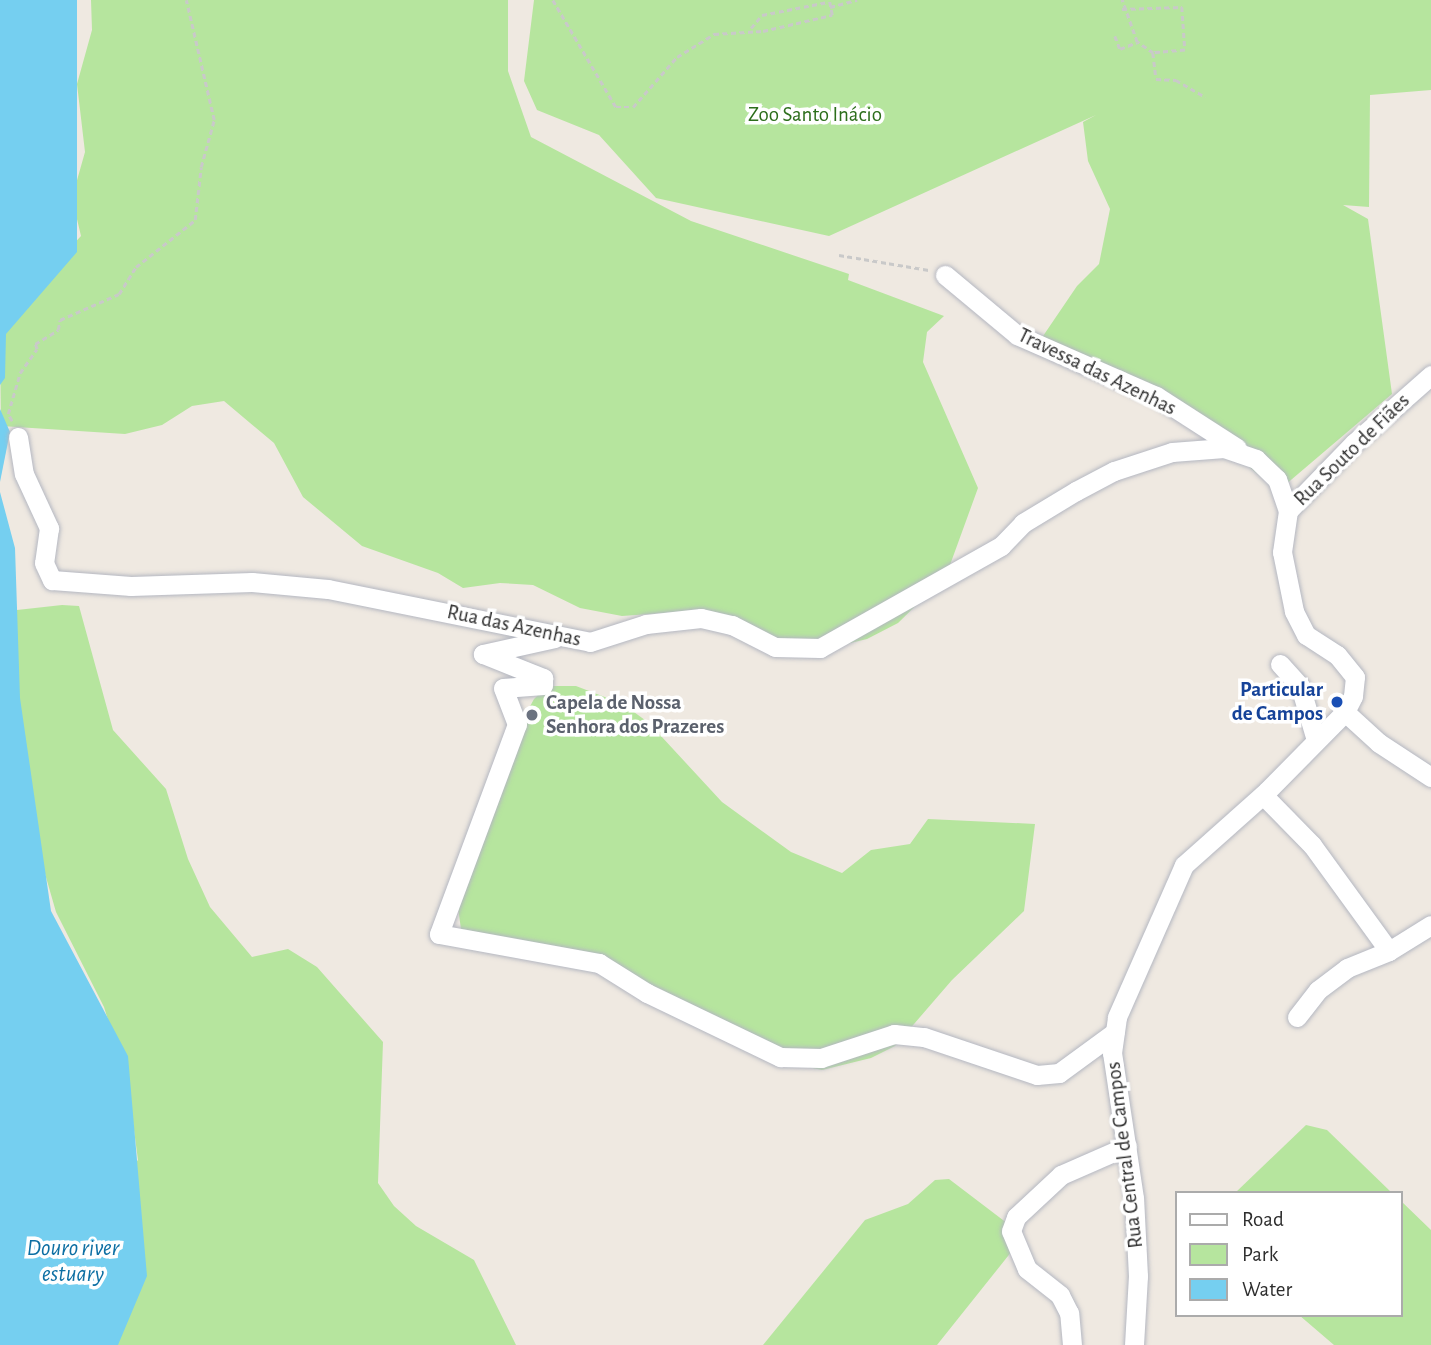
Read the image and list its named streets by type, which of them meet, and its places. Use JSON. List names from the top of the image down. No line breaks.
{"streets":{"street":["Travessa das Azenhas","Rua Souto de Fiães","Rua das Azenhas","Rua Central de Campos"]},"crossings":[["Travessa das Azenhas","Rua das Azenhas"],["Rua Souto de Fiães","Rua das Azenhas"],["Rua Souto de Fiães","Rua Central de Campos"]],"water":["Douro river estuary"],"parks":["Zoo Santo Inácio"],"places":["Particular de Campos","Capela de Nossa Senhora dos Prazeres"],"legend":["Road","Park","Water"]}
